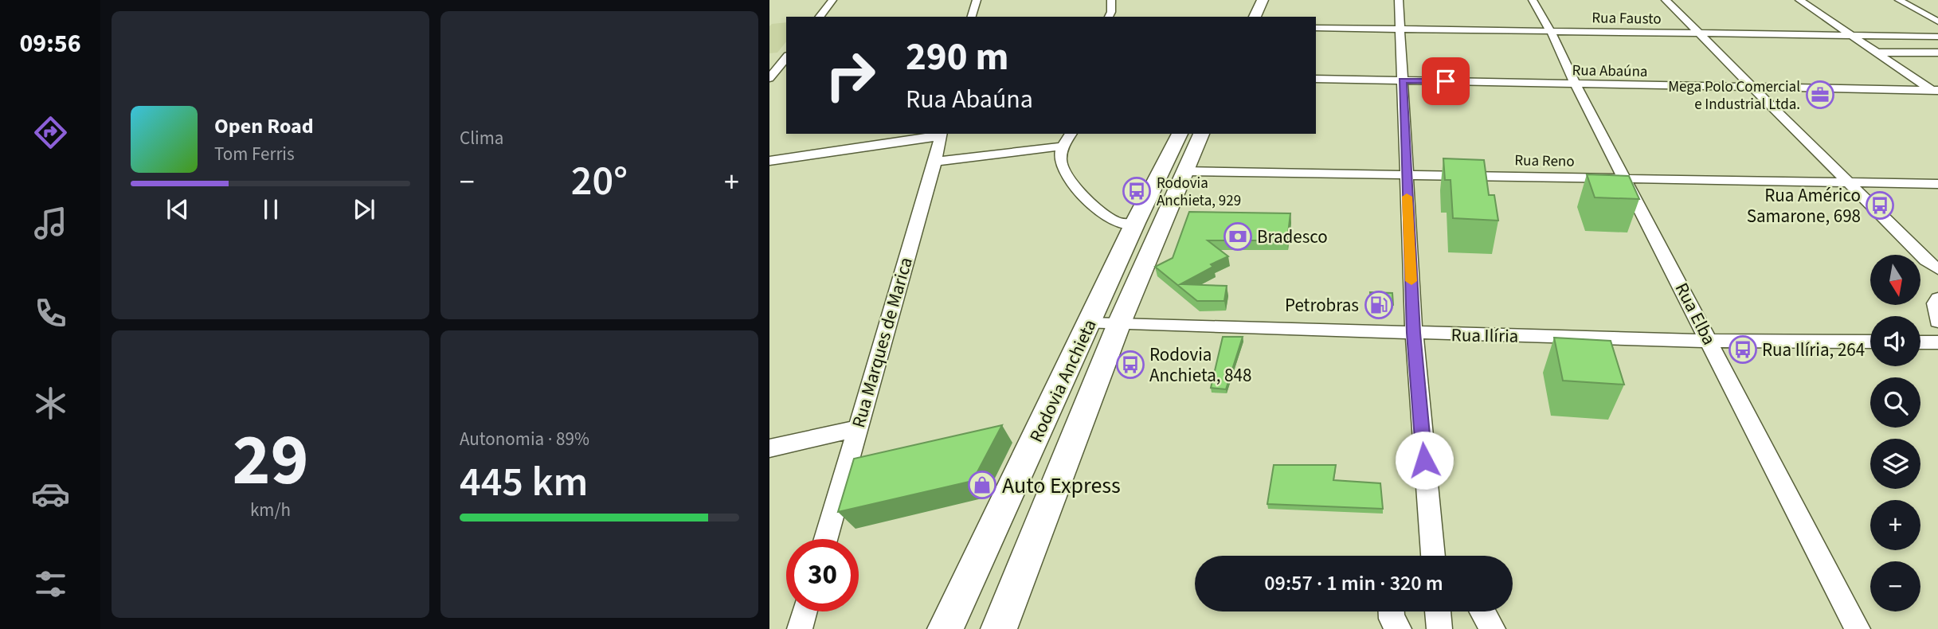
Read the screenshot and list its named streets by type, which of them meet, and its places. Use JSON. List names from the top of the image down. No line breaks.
{"streets":{"highway":["Rodovia Anchieta"],"street":["Rua Fausto","Rua Abaúna","Rua Reno","Rua Elba","Rua Ilíria","Rua Marques de Marica"]},"crossings":[["Rua Fausto","Rua Elba"],["Rua Abaúna","Rua Elba"],["Rua Reno","Rua Elba"],["Rua Reno","Rodovia Anchieta"],["Rua Elba","Rua Ilíria"],["Rua Ilíria","Rodovia Anchieta"]],"places":{"office":["Mega Polo Comercial e Industrial Ltda."],"bus stop":["Rodovia Anchieta, 929","Rua Américo Samarone, 698","Rua Ilíria, 264","Rodovia Anchieta, 848"],"bank":["Bradesco"],"fuel station":["Petrobras"],"shop":["Auto Express"]},"north":"bottom","page":{"tabs":"09:56","tile":["Clima",["29","km/h"],["Autonomia · 89%","445 km"]],"turn":["290 m","Rua Abaúna"],"song":["Open Road","Tom Ferris"],"heat":["−","20°","+"],"map_buttons":["+","−"],"limit":"30","trip":"09:57 · 1 min · 320 m"}}
